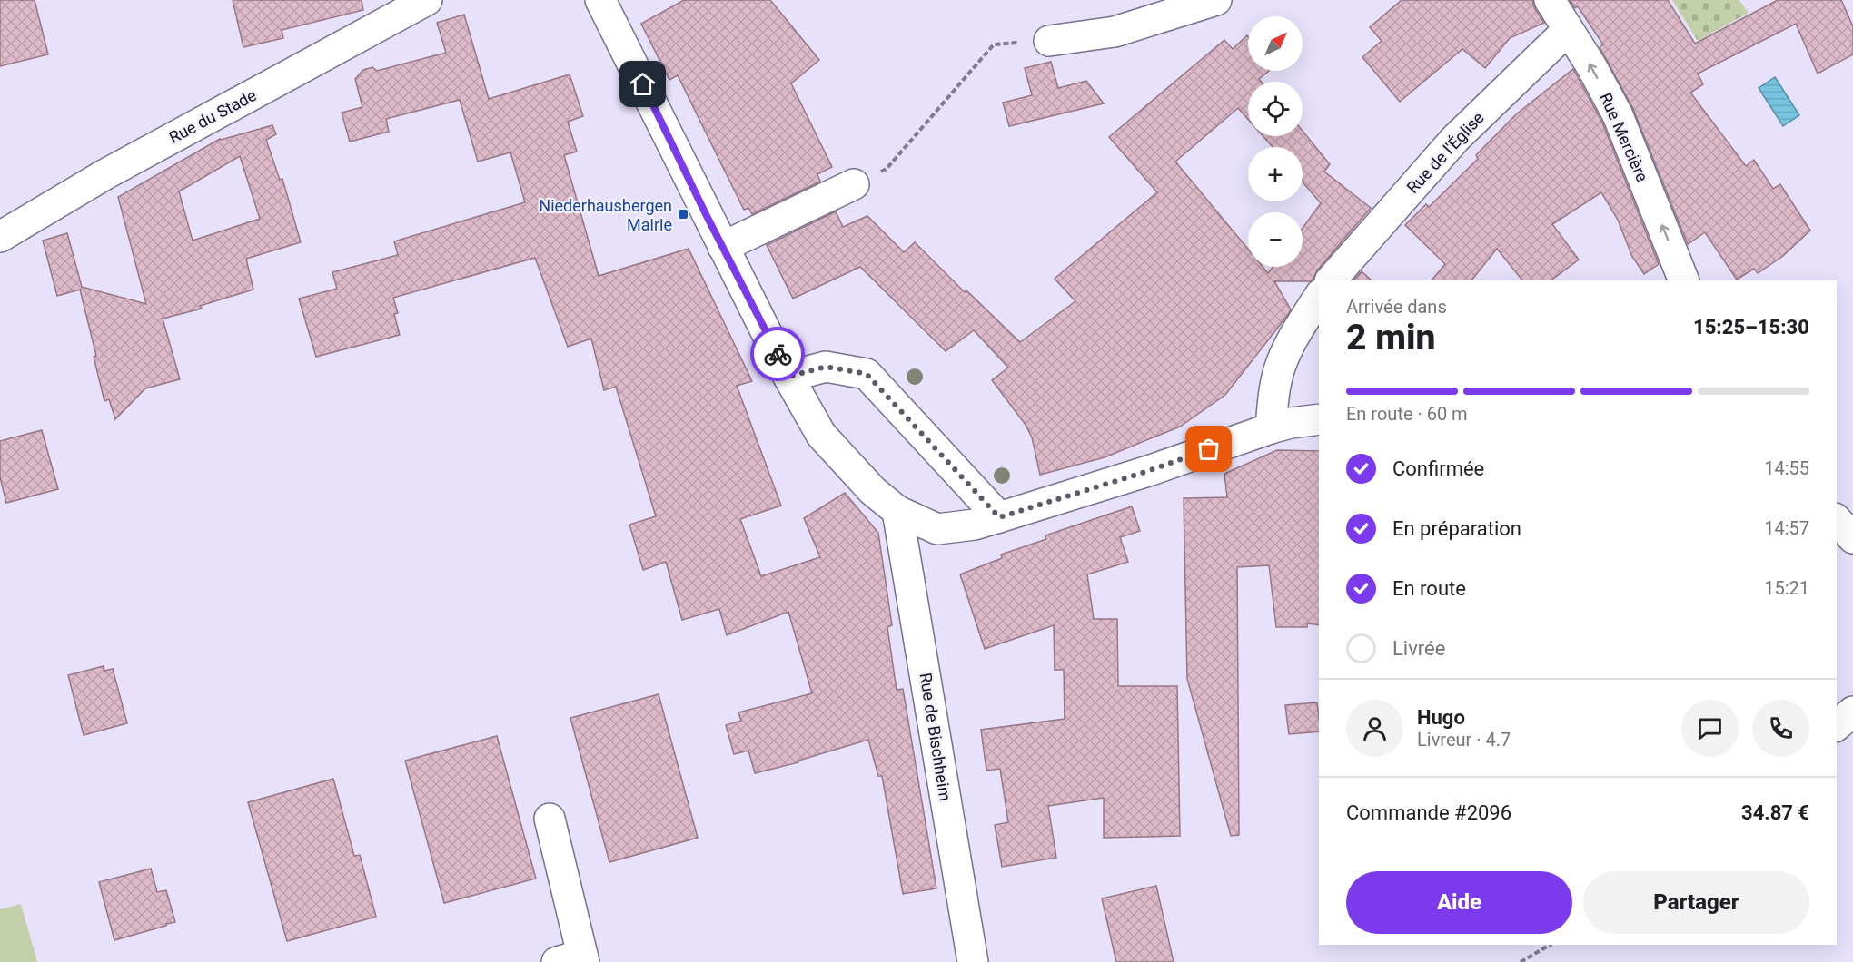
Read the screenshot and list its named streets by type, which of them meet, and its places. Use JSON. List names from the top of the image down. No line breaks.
{"streets":{"street":["Rue du Stade","Rue Mercière","Rue de l'Église","Rue de Bischheim"]},"crossings":[["Rue Mercière","Rue de l'Église"]],"one_way":["Rue Mercière"],"places":{"transit":["Niederhausbergen Mairie"]},"north":"top right","page":{"map_buttons":["+","−"],"heading":["2 min","Arrivée dans","15:25–15:30"],"panel":["Hugo","Livreur · 4.7","Commande #2096","34.87 €"],"bar":"En route · 60 m","list":[["Confirmée","14:55"],["En préparation","14:57"],["En route","15:21"],"Livrée"],"buttons":["Aide","Partager"]}}
